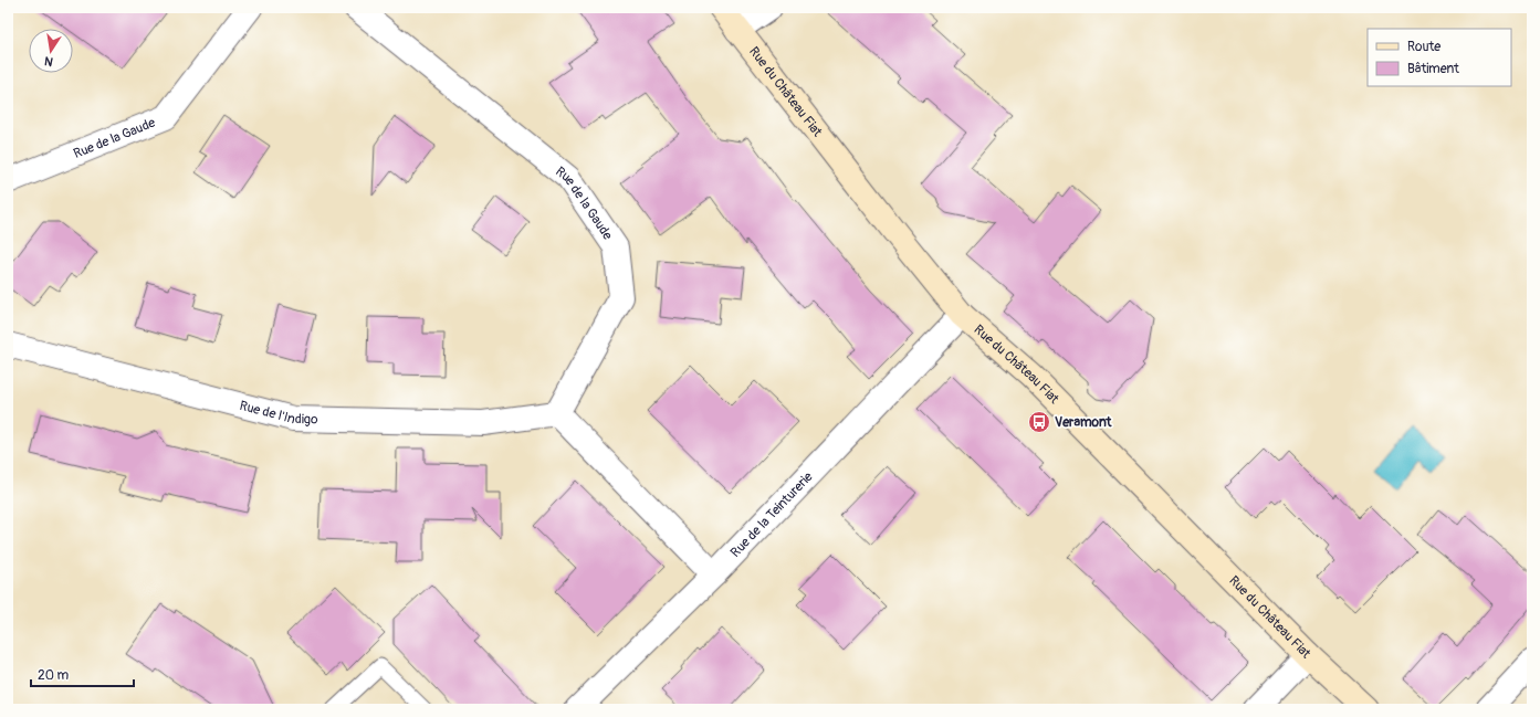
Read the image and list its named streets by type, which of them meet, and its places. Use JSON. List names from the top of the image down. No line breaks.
{"streets":{"street":["Rue du Château Fiat","Rue de la Gaude","Rue de l'Indigo","Rue de la Teinturerie"]},"crossings":[["Rue du Château Fiat","Rue de la Teinturerie"],["Rue de la Gaude","Rue de l'Indigo"]],"places":{"bus stop":["Veramont"]},"legend":["Route","Bâtiment"],"scale_bar":"20 m","north":"bottom"}
